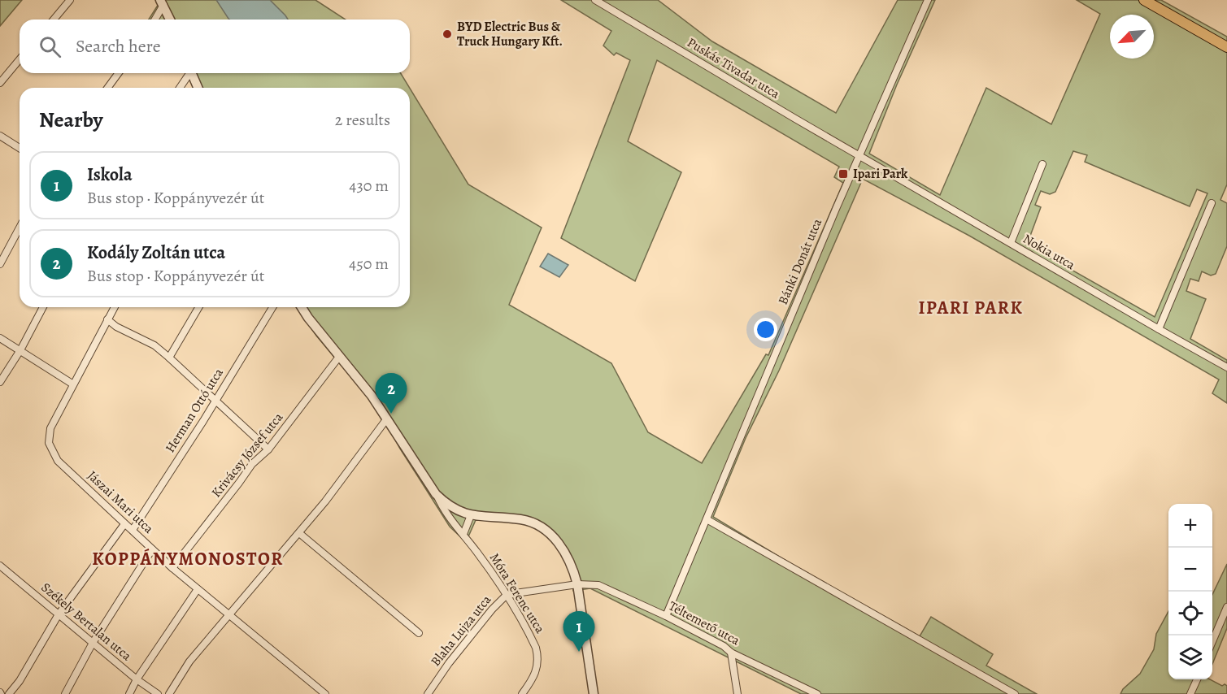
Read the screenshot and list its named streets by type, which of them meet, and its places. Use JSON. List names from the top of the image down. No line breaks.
{"streets":{"street":["Puskás Tivadar utca","Nokia utca","Bánki Donát utca","Herman Ottó utca","Krivácsy József utca","Jászai Mari utca","Móra Ferenc utca","Székely Bertalan utca","Téltemető utca","Blaha Lujza utca"]},"crossings":[["Puskás Tivadar utca","Nokia utca"],["Puskás Tivadar utca","Bánki Donát utca"],["Nokia utca","Bánki Donát utca"],["Bánki Donát utca","Téltemető utca"],["Herman Ottó utca","Jászai Mari utca"],["Krivácsy József utca","Jászai Mari utca"],["Móra Ferenc utca","Blaha Lujza utca"],["Téltemető utca","Blaha Lujza utca"]],"districts":["IPARI PARK","KOPPÁNYMONOSTOR"],"places":{"other":["BYD Electric Bus & Truck Hungary Kft."],"transit":["Ipari Park"]},"north":"bottom left","page":{"search":"Search here","heading":["Nearby","2 results"],"list":[{"mark":"1","name":"Iskola","note":"Bus stop · Koppányvezér út","value":"430 m"},{"mark":"2","name":"Kodály Zoltán utca","note":"Bus stop · Koppányvezér út","value":"450 m"}],"pins":["2","1"],"map_buttons":["+","−"]}}
